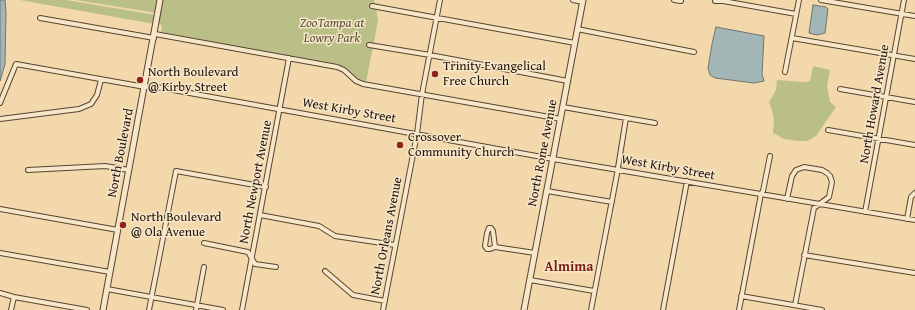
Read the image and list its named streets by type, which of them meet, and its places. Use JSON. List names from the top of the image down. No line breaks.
{"streets":{"street":["North Howard Avenue","West Kirby Street","North Boulevard","North Rome Avenue","North Newport Avenue","North Orleans Avenue"]},"crossings":[["North Howard Avenue","West Kirby Street"],["West Kirby Street","North Boulevard"],["West Kirby Street","North Rome Avenue"],["West Kirby Street","North Newport Avenue"],["West Kirby Street","North Orleans Avenue"]],"districts":["Almima"],"parks":["ZooTampa at Lowry Park"],"places":["Trinity Evangelical Free Church","North Boulevard @ Kirby Street","Crossover Community Church","North Boulevard @ Ola Avenue"]}
